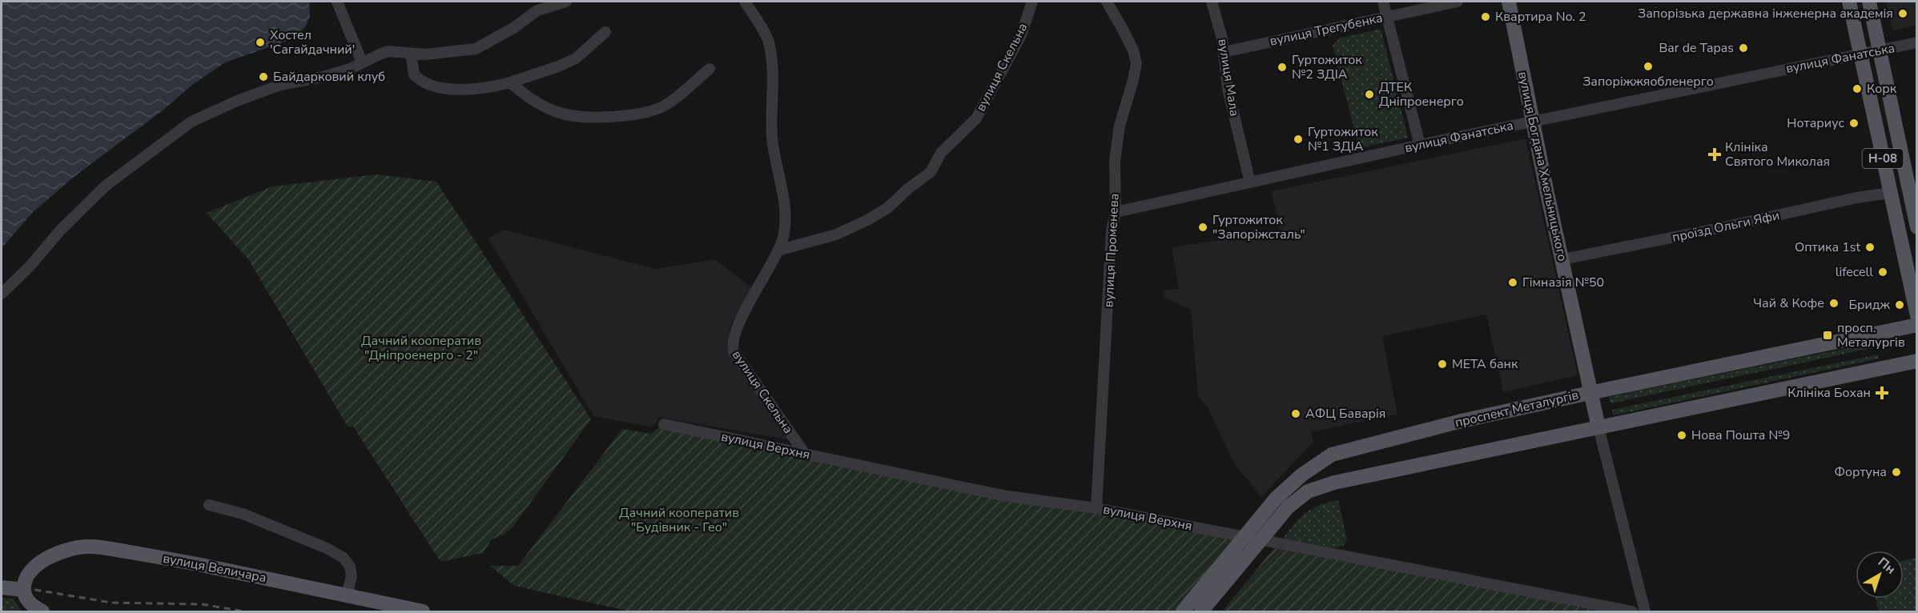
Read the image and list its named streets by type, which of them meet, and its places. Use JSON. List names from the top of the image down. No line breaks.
{"streets":{"main road":["Н-08","вулиця Богдана Хмельницького","проспект Металургів","вулиця Величара"],"street":["вулиця Трегубенка","вулиця Фанатська","вулиця Скельна","вулиця Мала","проїзд Ольги Яфи","вулиця Променева","вулиця Верхня"]},"crossings":[["вулиця Трегубенка","вулиця Мала"],["вулиця Фанатська","вулиця Мала"],["вулиця Фанатська","Н-08"],["вулиця Фанатська","вулиця Богдана Хмельницького"],["вулиця Фанатська","вулиця Променева"],["вулиця Скельна","вулиця Верхня"],["Н-08","проїзд Ольги Яфи"],["вулиця Богдана Хмельницького","проїзд Ольги Яфи"],["вулиця Богдана Хмельницького","проспект Металургів"],["вулиця Променева","вулиця Верхня"],["проспект Металургів","вулиця Верхня"]],"parks":["Дачний кооператив \"Дніпроенерго - 2\"","Дачний кооператив \"Будівник - Гео\""],"places":{"other":["Запорізька державна інженерна академія","Квартира No. 2","Хостел 'Сагайдачний'","Bar de Tapas","Запоріжжяобленерго","Гуртожиток №2 ЗДІА","Байдарковий клуб","Корк","ДТЕК Дніпроенерго","Нотариус","Гуртожиток №1 ЗДІА","Гуртожиток \"Запоріжсталь\"","Оптика 1st","lifecell","Гімназія №50","Чай & Кофе","Бридж","МЕТА банк","АФЦ Баварiя","Нова Пошта №9","Фортуна"],"health":["Клініка Святого Миколая","Клініка Бохан"],"transit":["просп. Металургів"]},"north":"top right"}
